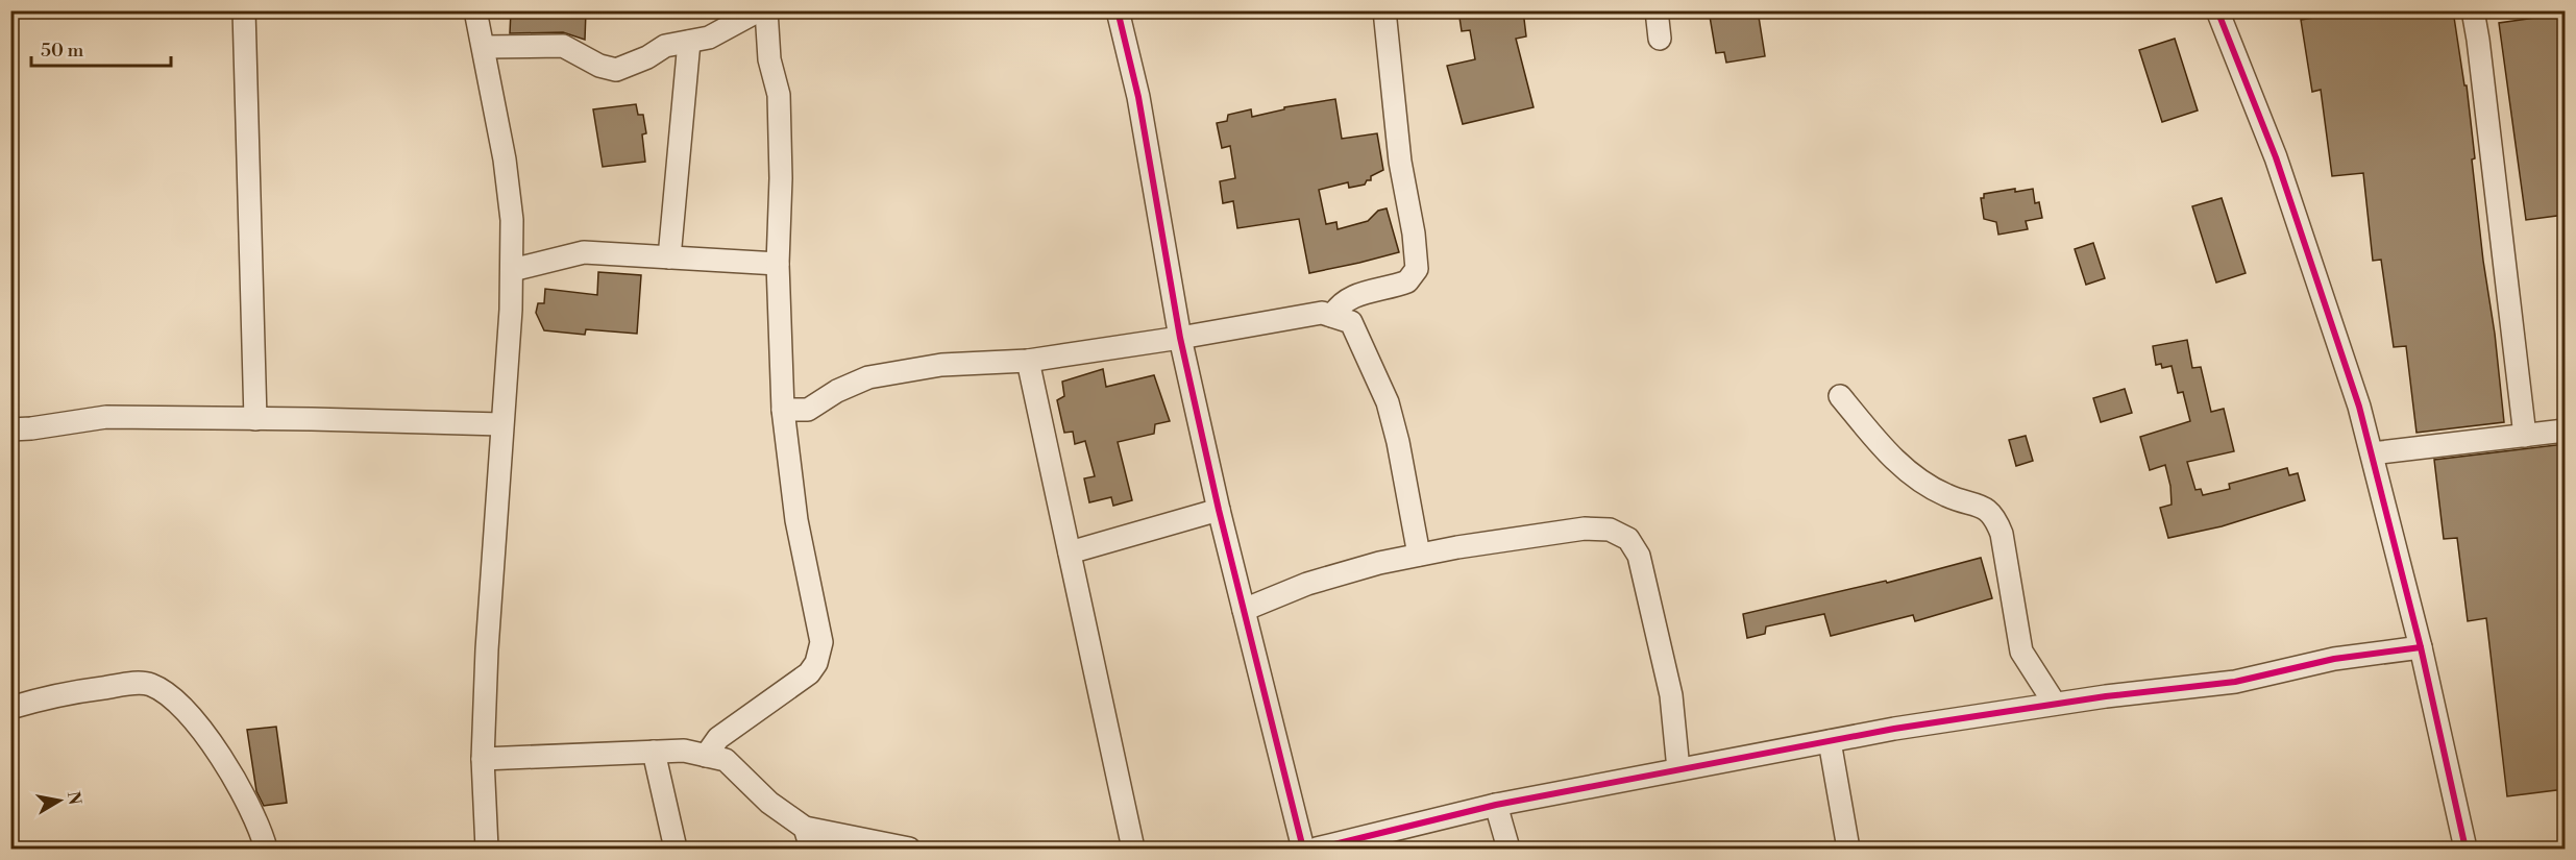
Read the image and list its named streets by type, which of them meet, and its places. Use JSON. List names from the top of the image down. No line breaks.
{"scale_bar":"50 m","north":"right"}
